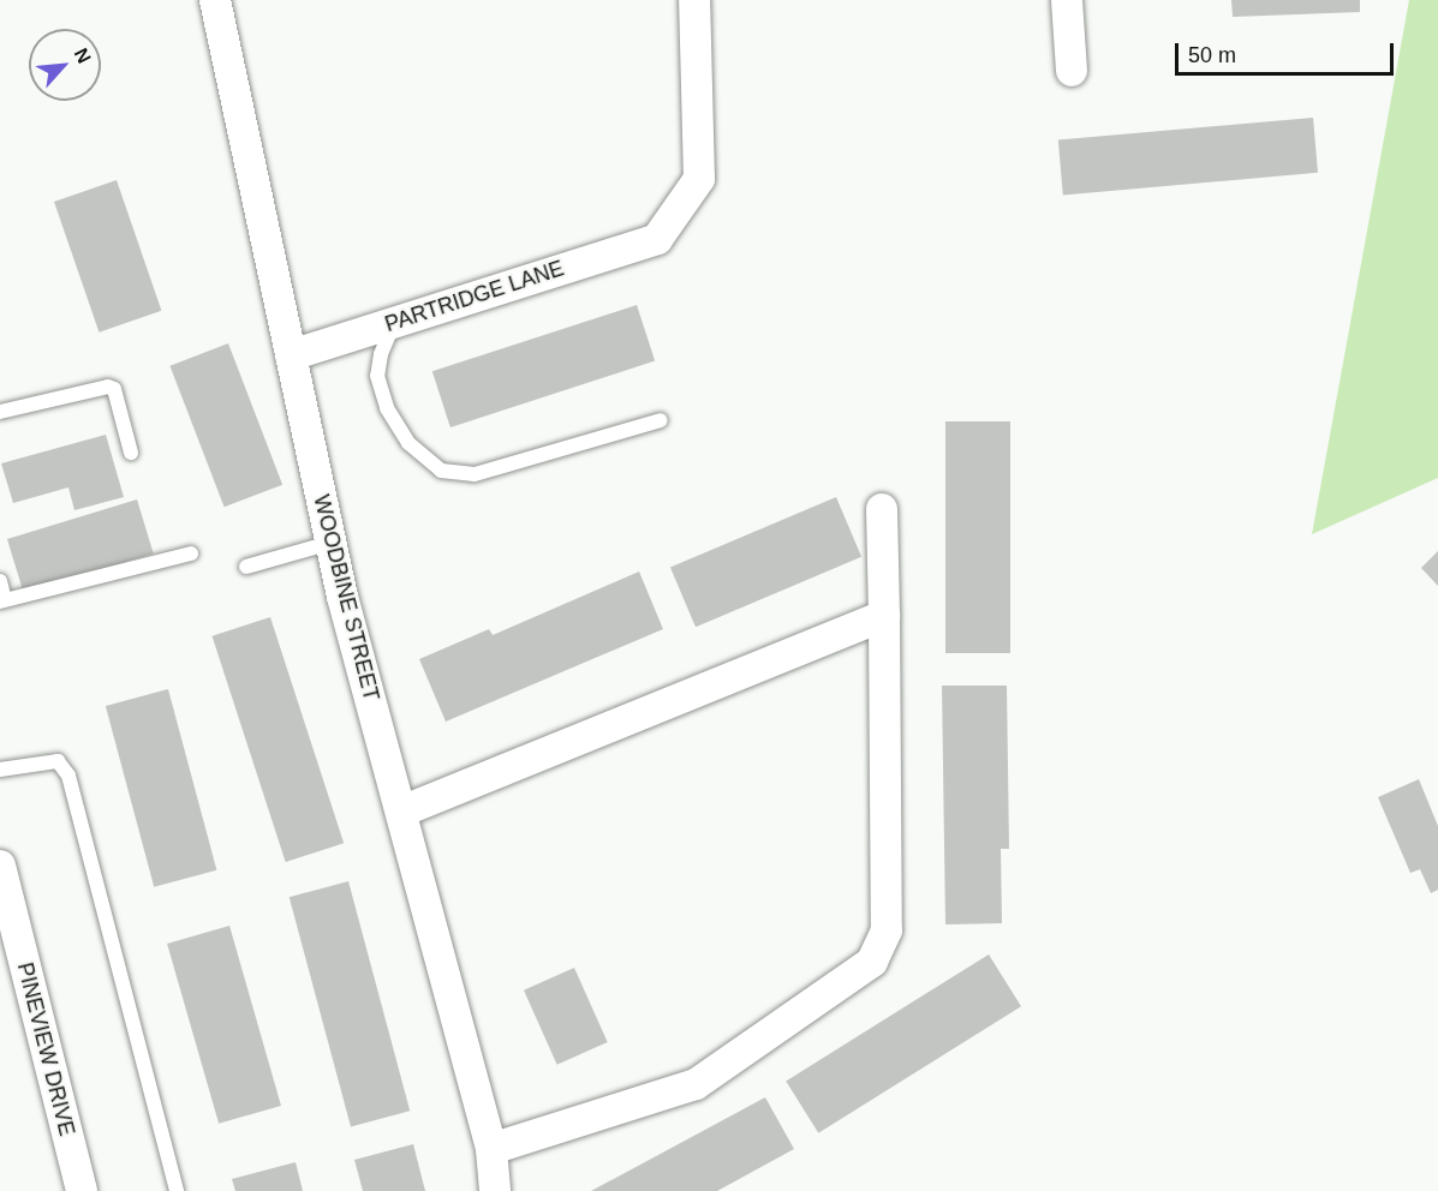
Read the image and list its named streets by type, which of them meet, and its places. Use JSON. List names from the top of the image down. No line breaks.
{"streets":{"street":["PARTRIDGE LANE","WOODBINE STREET","PINEVIEW DRIVE"]},"crossings":[["PARTRIDGE LANE","WOODBINE STREET"]],"scale_bar":"50 m","north":"top right"}
